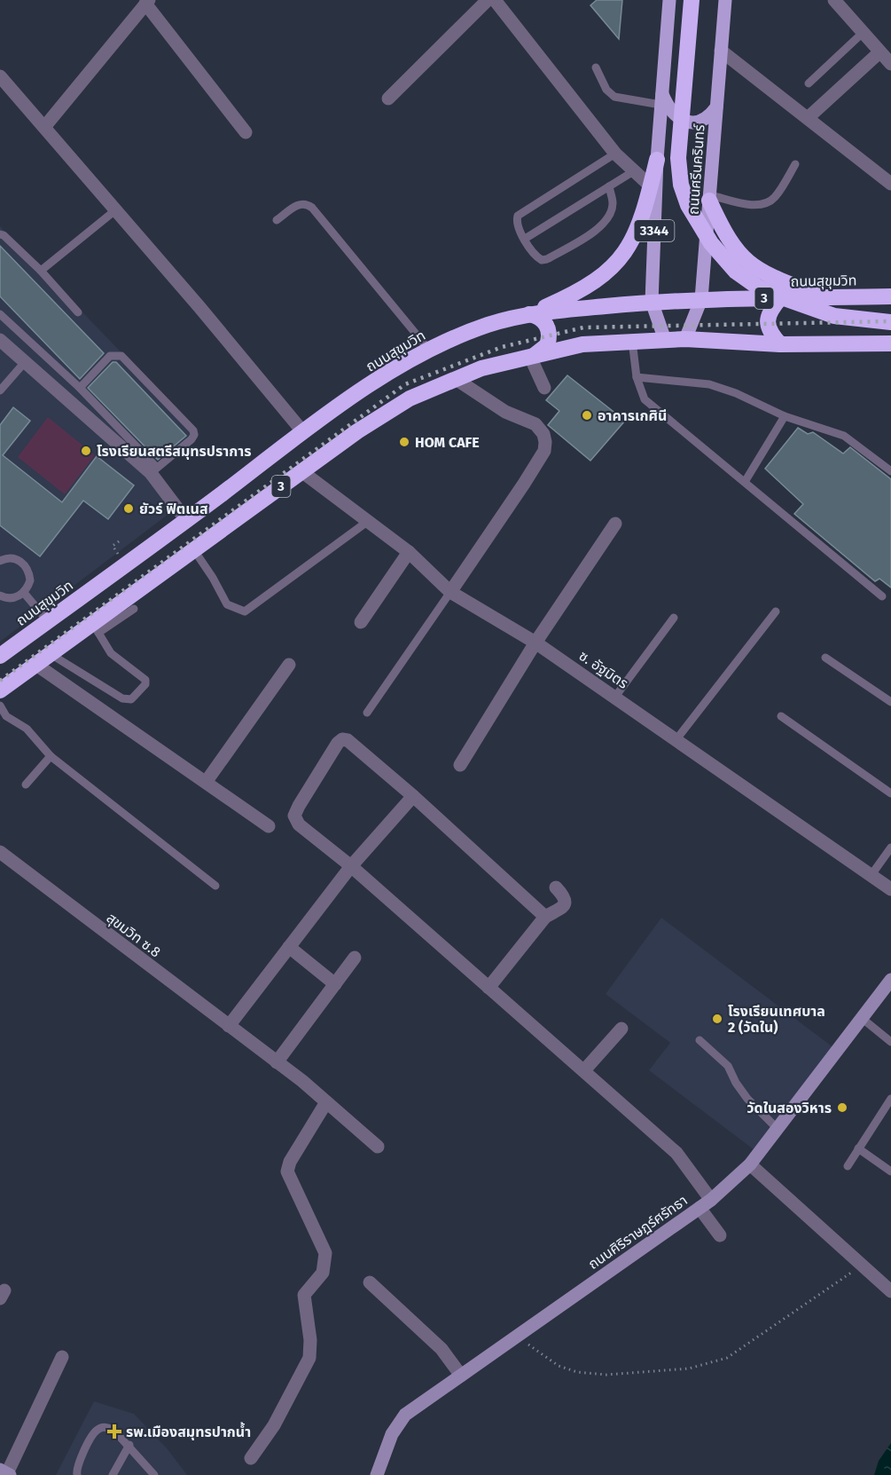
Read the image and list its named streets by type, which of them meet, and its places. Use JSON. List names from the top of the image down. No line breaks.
{"streets":{"highway":["ถนนสุขุมวิท","3"],"main road":["ถนนศรีนครินทร์","3344"],"street":["ซ. อัฐมิตร","สุขมวิท ซ.8","ถนนศิริราษฎร์ศรัทธา"]},"crossings":[["ถนนศรีนครินทร์","ถนนสุขุมวิท"],["ถนนศรีนครินทร์","3"],["3344","ถนนสุขุมวิท"],["3344","3"],["3","ซ. อัฐมิตร"]],"places":{"other":["อาคารเกศินี","HOM CAFE","โรงเรียนสตรีสมุทรปราการ","ยัวร์ ฟิตเนส","โรงเรียนเทศบาล 2 (วัดใน)","วัดในสองวิหาร"],"health":["รพ.เมืองสมุทรปากน้ำ"]}}
